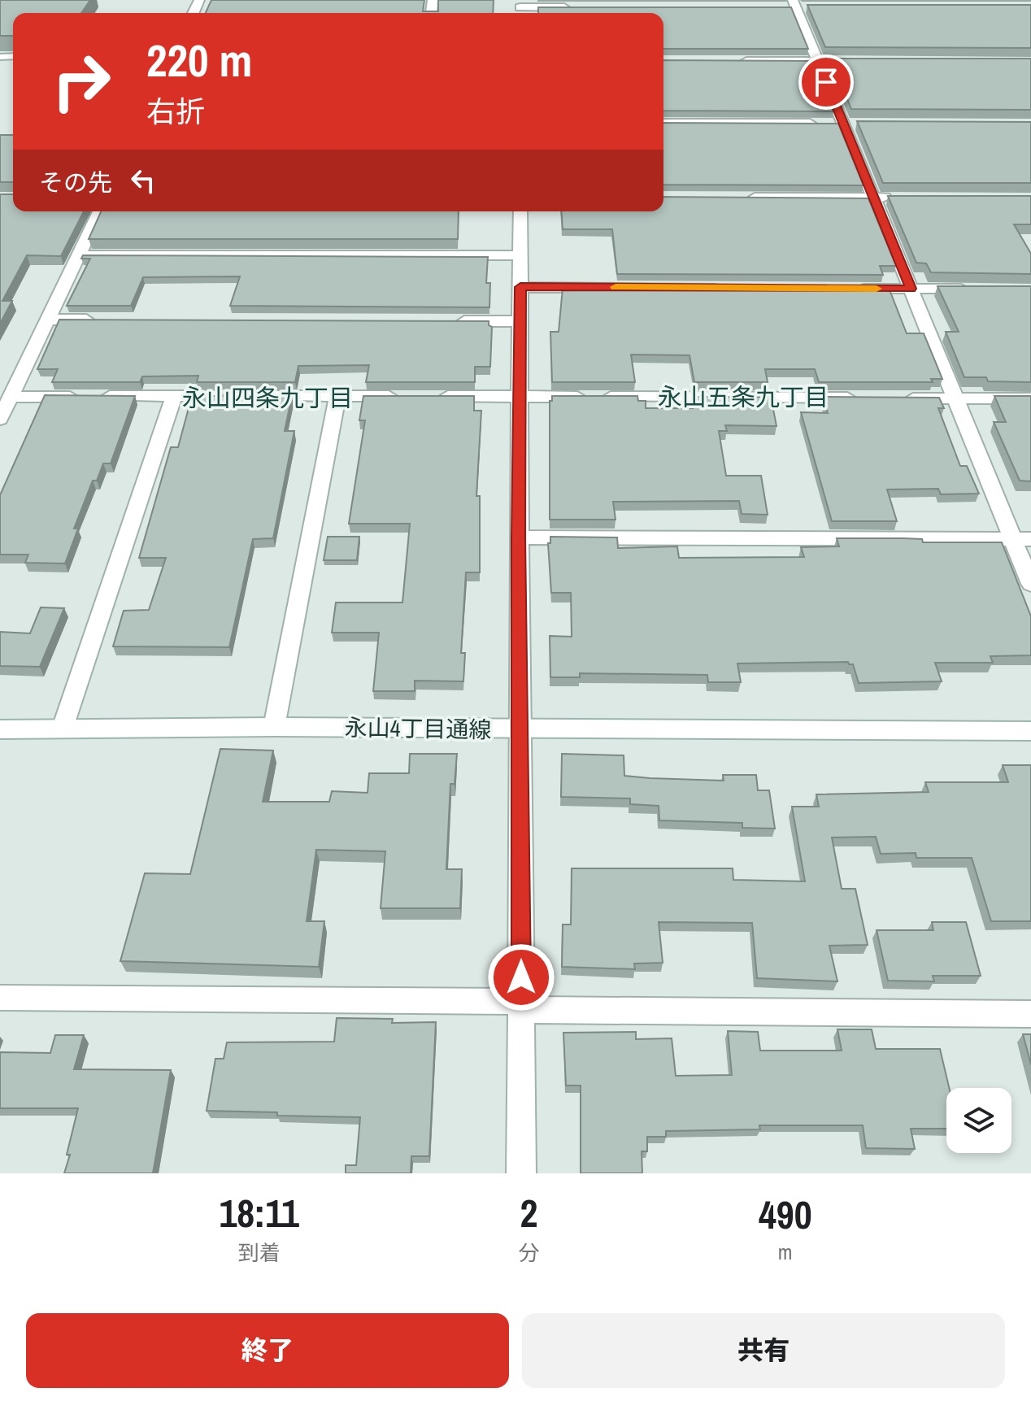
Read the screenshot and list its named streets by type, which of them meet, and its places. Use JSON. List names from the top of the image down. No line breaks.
{"streets":{"street":["永山4丁目通線"]},"districts":["永山五条九丁目","永山四条九丁目"],"page":{"turn":["220 m","右折"],"then":"その先","eta":["18:11","到着","2","分","490","m"],"buttons":["終了","共有"]}}
